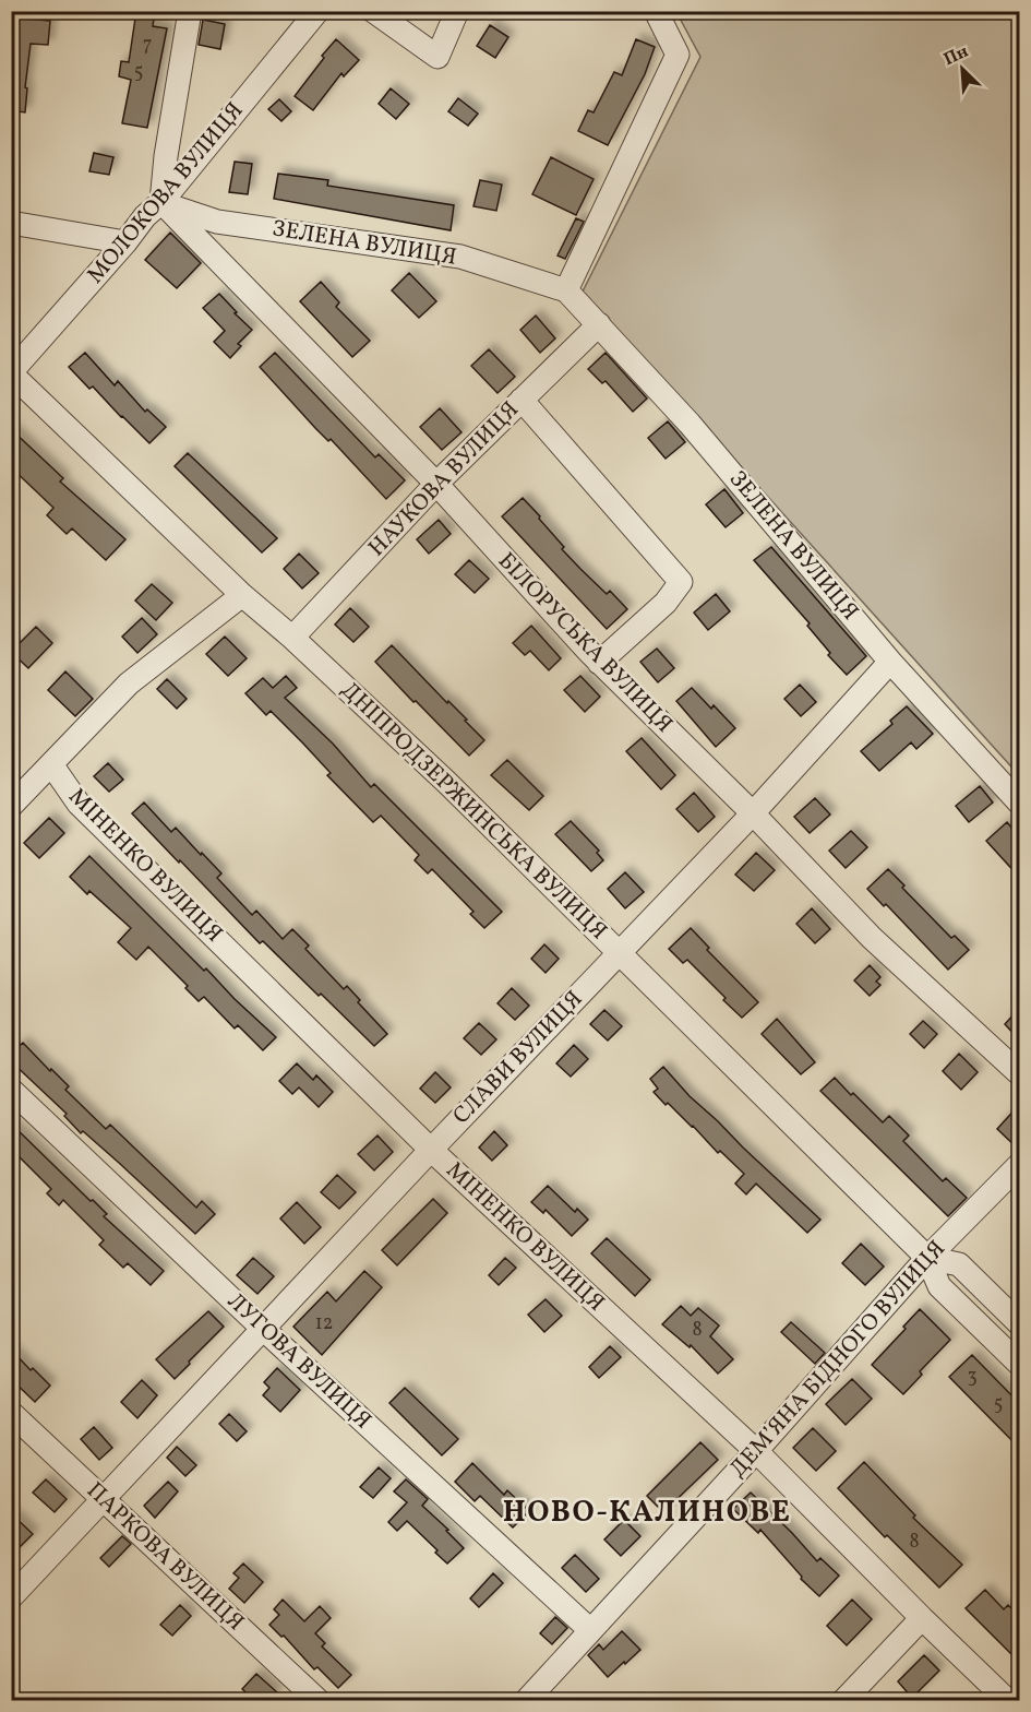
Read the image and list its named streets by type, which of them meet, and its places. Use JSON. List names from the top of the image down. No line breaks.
{"streets":{"street":["МОЛОКОВА ВУЛИЦЯ","ЗЕЛЕНА ВУЛИЦЯ","НАУКОВА ВУЛИЦЯ","БІЛОРУСЬКА ВУЛИЦЯ","ДНІПРОДЗЕРЖИНСЬКА ВУЛИЦЯ","МІНЕНКО ВУЛИЦЯ","СЛАВИ ВУЛИЦЯ","ДЕМ’ЯНА БІДНОГО ВУЛИЦЯ","ЛУГОВА ВУЛИЦЯ","ПАРКОВА ВУЛИЦЯ"]},"crossings":[["МОЛОКОВА ВУЛИЦЯ","ЗЕЛЕНА ВУЛИЦЯ"],["МОЛОКОВА ВУЛИЦЯ","БІЛОРУСЬКА ВУЛИЦЯ"],["МОЛОКОВА ВУЛИЦЯ","ДНІПРОДЗЕРЖИНСЬКА ВУЛИЦЯ"],["ЗЕЛЕНА ВУЛИЦЯ","НАУКОВА ВУЛИЦЯ"],["ЗЕЛЕНА ВУЛИЦЯ","БІЛОРУСЬКА ВУЛИЦЯ"],["ЗЕЛЕНА ВУЛИЦЯ","СЛАВИ ВУЛИЦЯ"],["НАУКОВА ВУЛИЦЯ","БІЛОРУСЬКА ВУЛИЦЯ"],["НАУКОВА ВУЛИЦЯ","ДНІПРОДЗЕРЖИНСЬКА ВУЛИЦЯ"],["БІЛОРУСЬКА ВУЛИЦЯ","СЛАВИ ВУЛИЦЯ"],["ДНІПРОДЗЕРЖИНСЬКА ВУЛИЦЯ","СЛАВИ ВУЛИЦЯ"],["ДНІПРОДЗЕРЖИНСЬКА ВУЛИЦЯ","ДЕМ’ЯНА БІДНОГО ВУЛИЦЯ"],["МІНЕНКО ВУЛИЦЯ","СЛАВИ ВУЛИЦЯ"],["МІНЕНКО ВУЛИЦЯ","ДЕМ’ЯНА БІДНОГО ВУЛИЦЯ"],["СЛАВИ ВУЛИЦЯ","ЛУГОВА ВУЛИЦЯ"],["СЛАВИ ВУЛИЦЯ","ПАРКОВА ВУЛИЦЯ"],["ДЕМ’ЯНА БІДНОГО ВУЛИЦЯ","ЛУГОВА ВУЛИЦЯ"]],"districts":["НОВО-КАЛИНОВЕ"],"house_numbers":["7","5","12","8","3","5","8"],"north":"top left"}
